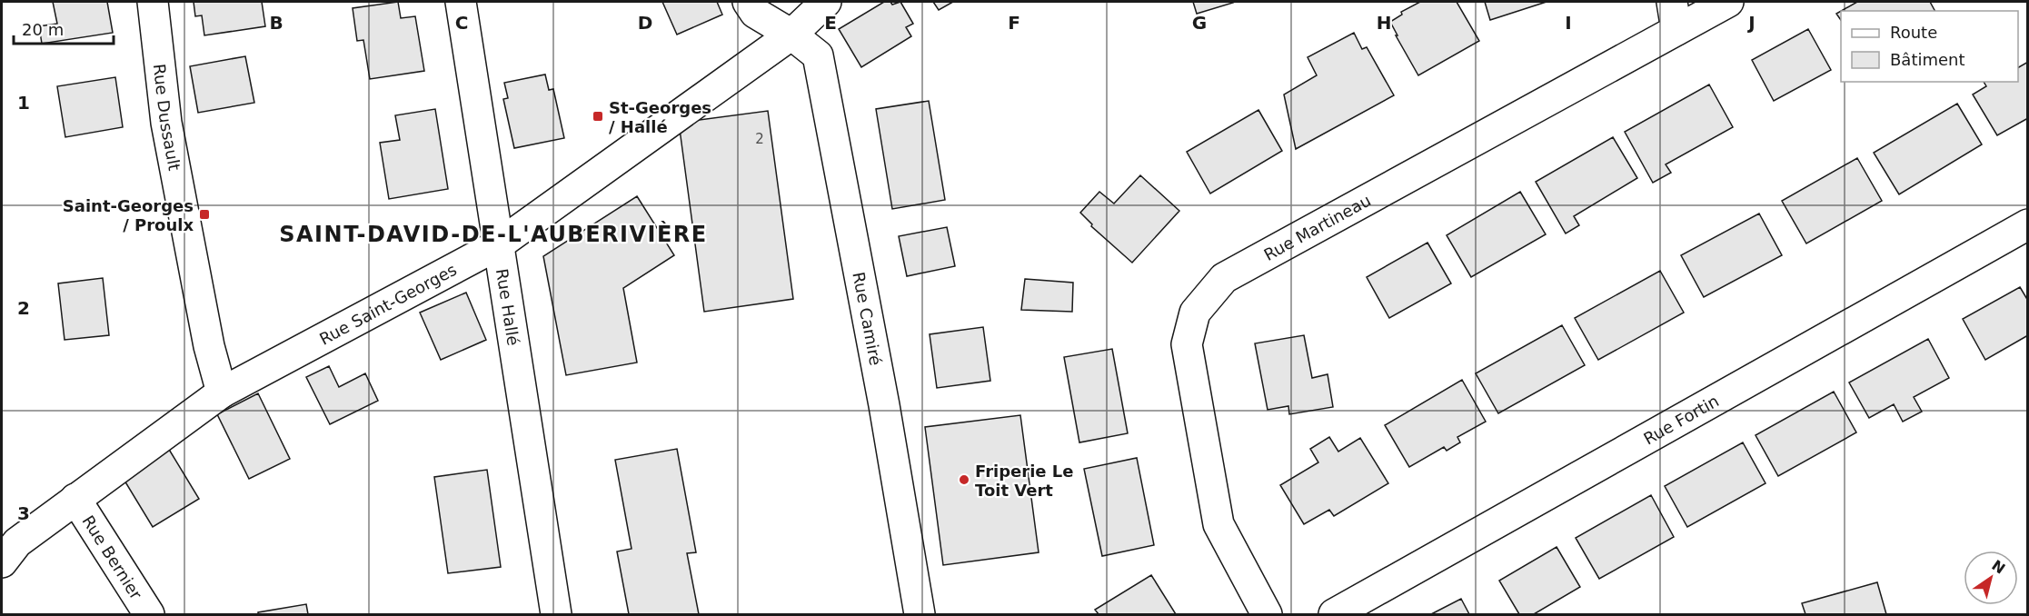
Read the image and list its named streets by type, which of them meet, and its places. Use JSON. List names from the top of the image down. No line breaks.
{"streets":{"street":["Rue Dussault","Rue Martineau","Rue Saint-Georges","Rue Hallé","Rue Camiré","Rue Fortin","Rue Bernier"]},"crossings":[["Rue Dussault","Rue Saint-Georges"],["Rue Saint-Georges","Rue Hallé"],["Rue Saint-Georges","Rue Camiré"],["Rue Saint-Georges","Rue Bernier"]],"districts":["SAINT-DAVID-DE-L'AUBERIVIÈRE"],"places":{"transit":["St-Georges / Hallé","Saint-Georges / Proulx"],"other":["Friperie Le Toit Vert"]},"house_numbers":["2"],"legend":["Route","Bâtiment"],"scale_bar":"20 m","north":"top right","grid":{"columns":["B","C","D","E","F","G","H","I","J"],"rows":["1","2","3"]}}
